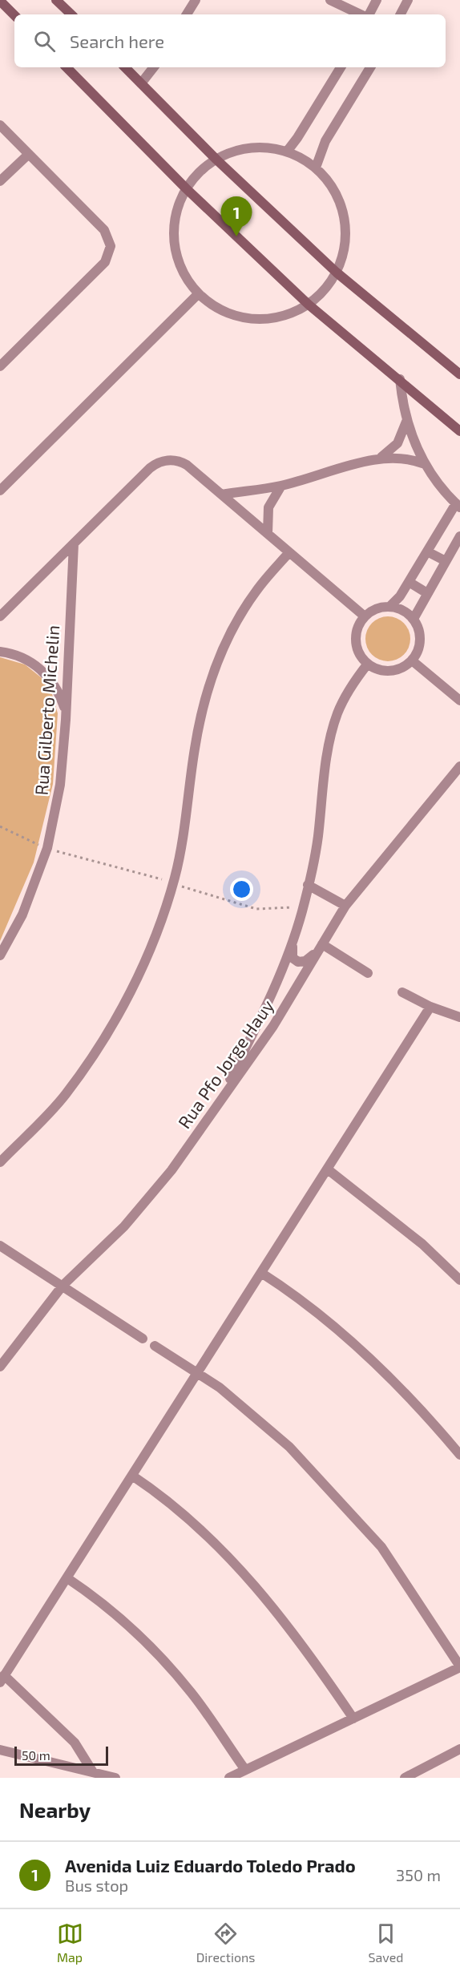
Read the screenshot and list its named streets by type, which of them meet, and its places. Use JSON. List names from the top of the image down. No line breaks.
{"streets":{"street":["Rua Gilberto Michelin","Rua Pfo Jorge Hauy"]},"scale_bar":"50 m","page":{"search":"Search here","pins":"1","scale":"50 m","heading":"Nearby","list":[{"mark":"1","name":"Avenida Luiz Eduardo Toledo Prado","note":"Bus stop","value":"350 m"}],"nav":["Map","Directions","Saved"]}}
